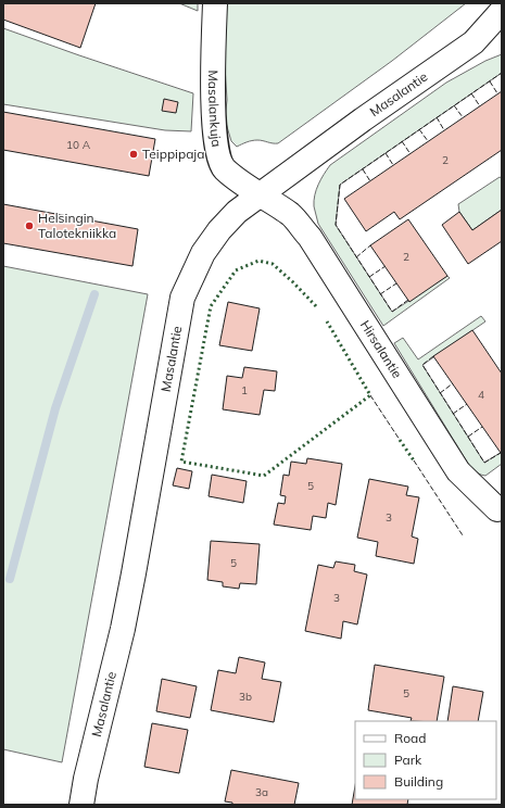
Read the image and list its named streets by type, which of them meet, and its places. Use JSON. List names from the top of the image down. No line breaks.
{"streets":{"street":["Masalantie","Masalankuja","Hirsalantie"]},"crossings":[["Masalantie","Masalankuja"],["Masalantie","Hirsalantie"],["Masalankuja","Hirsalantie"]],"places":["Teippipaja","Helsingin Talotekniikka"],"house_numbers":["10 A","2","2","1","4","5","3","5","3","5","3b","3a"],"legend":["Road","Park","Building"]}
